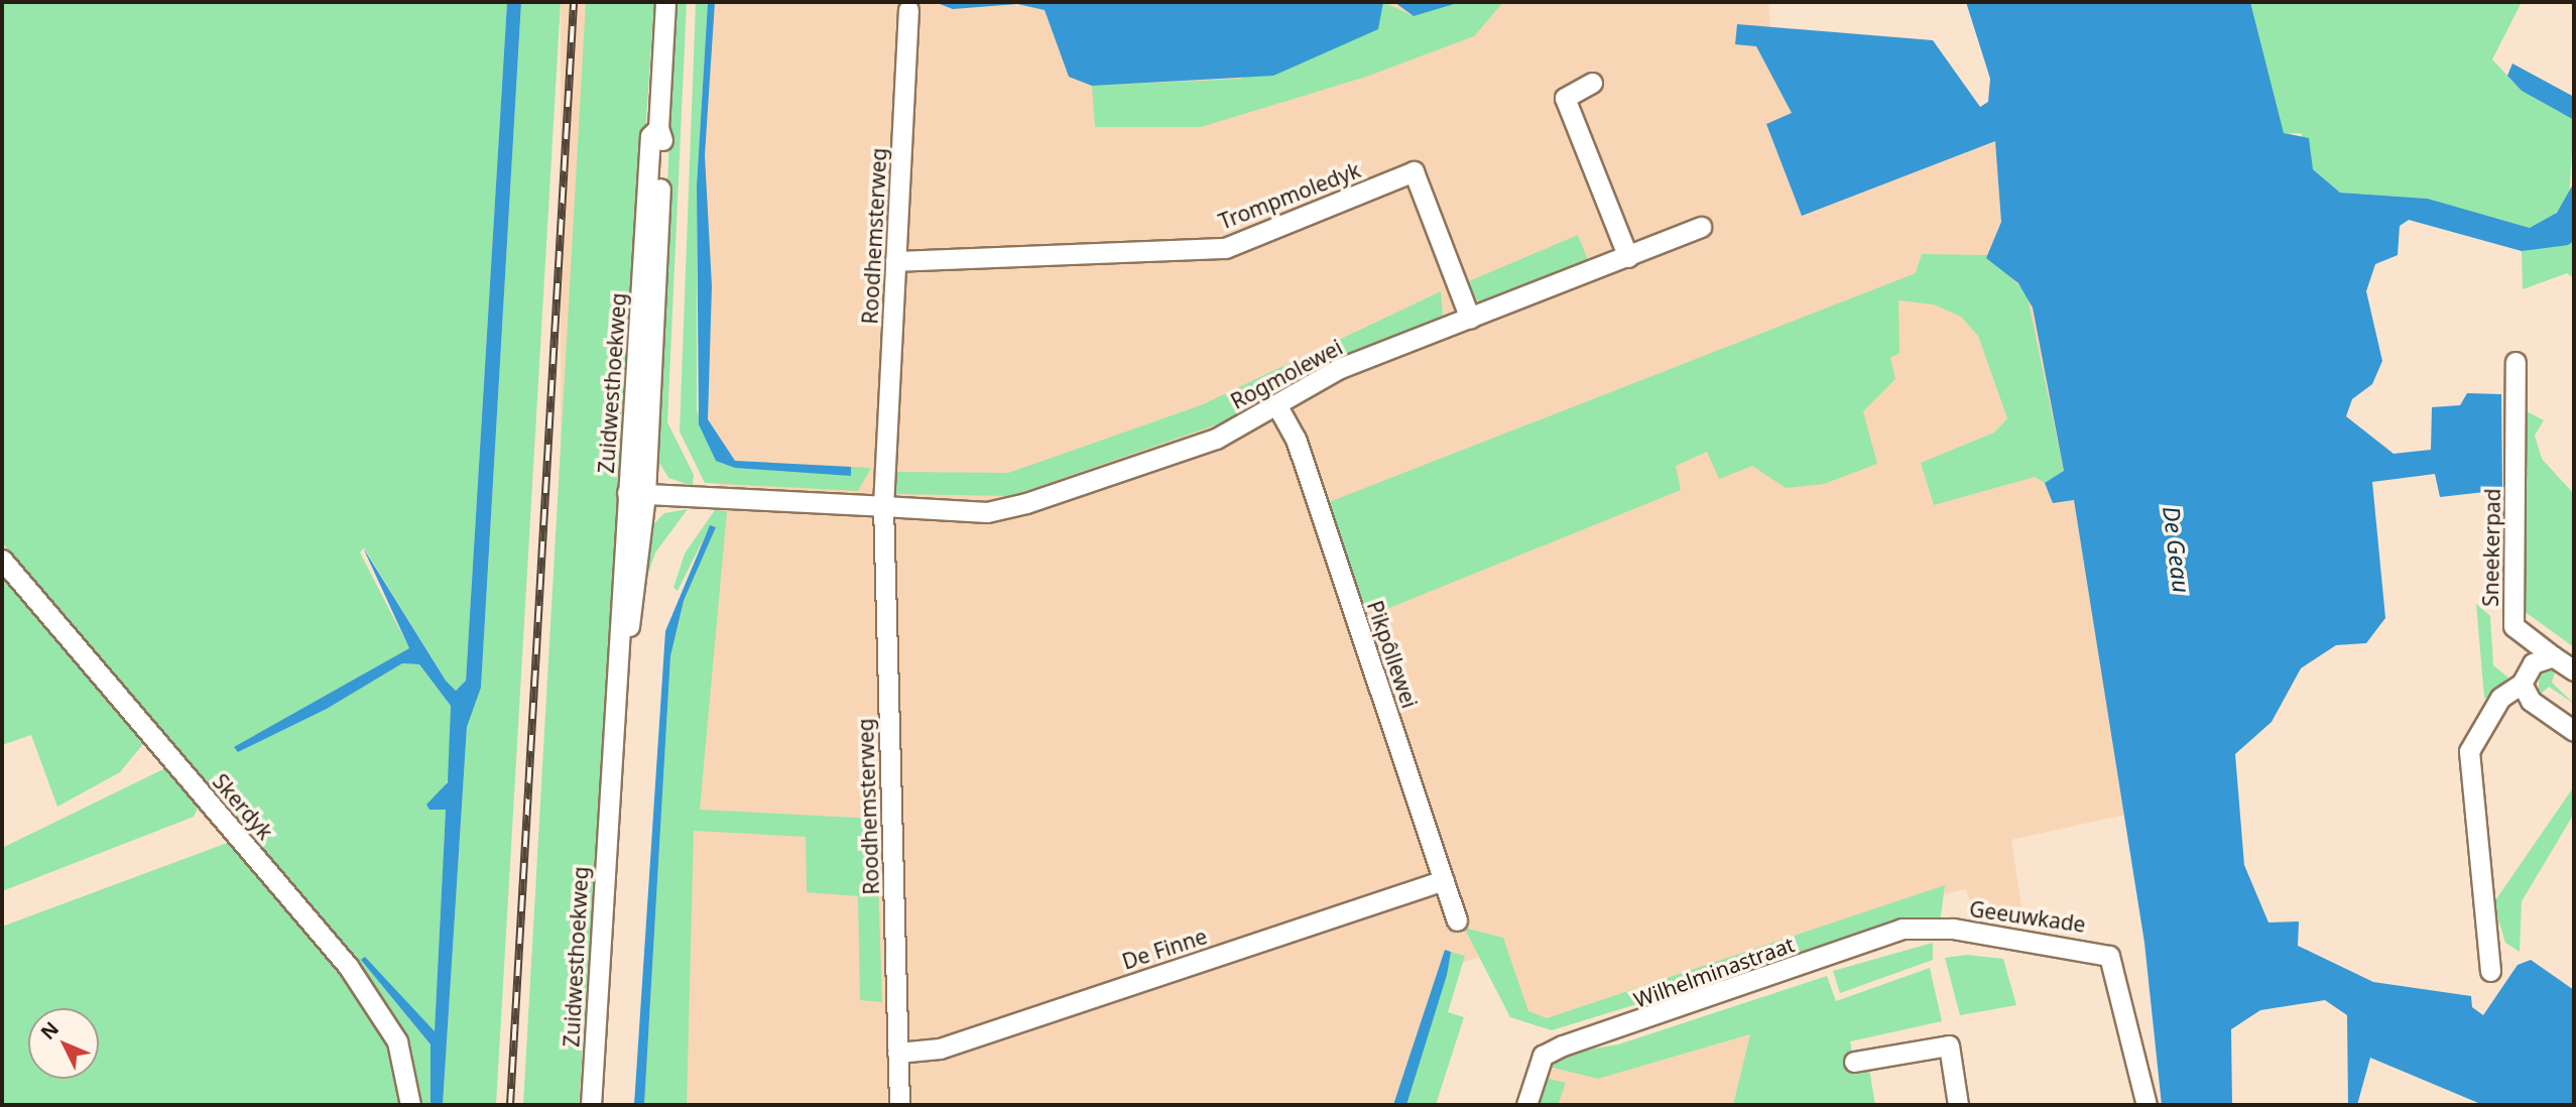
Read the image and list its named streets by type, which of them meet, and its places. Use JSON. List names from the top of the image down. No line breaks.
{"streets":{"street":["Trompmoledyk","Roodhemsterweg","Rogmolewei","Zuidwesthoekweg","Sneekerpad","Pikpôllewei","Skerdyk","Geeuwkade","De Finne","Wilhelminastraat"]},"crossings":[["Trompmoledyk","Roodhemsterweg"],["Trompmoledyk","Rogmolewei"],["Roodhemsterweg","Rogmolewei"],["Roodhemsterweg","De Finne"],["Rogmolewei","Pikpôllewei"],["Pikpôllewei","De Finne"],["Geeuwkade","Wilhelminastraat"]],"water":["De Geau"],"north":"top left"}
